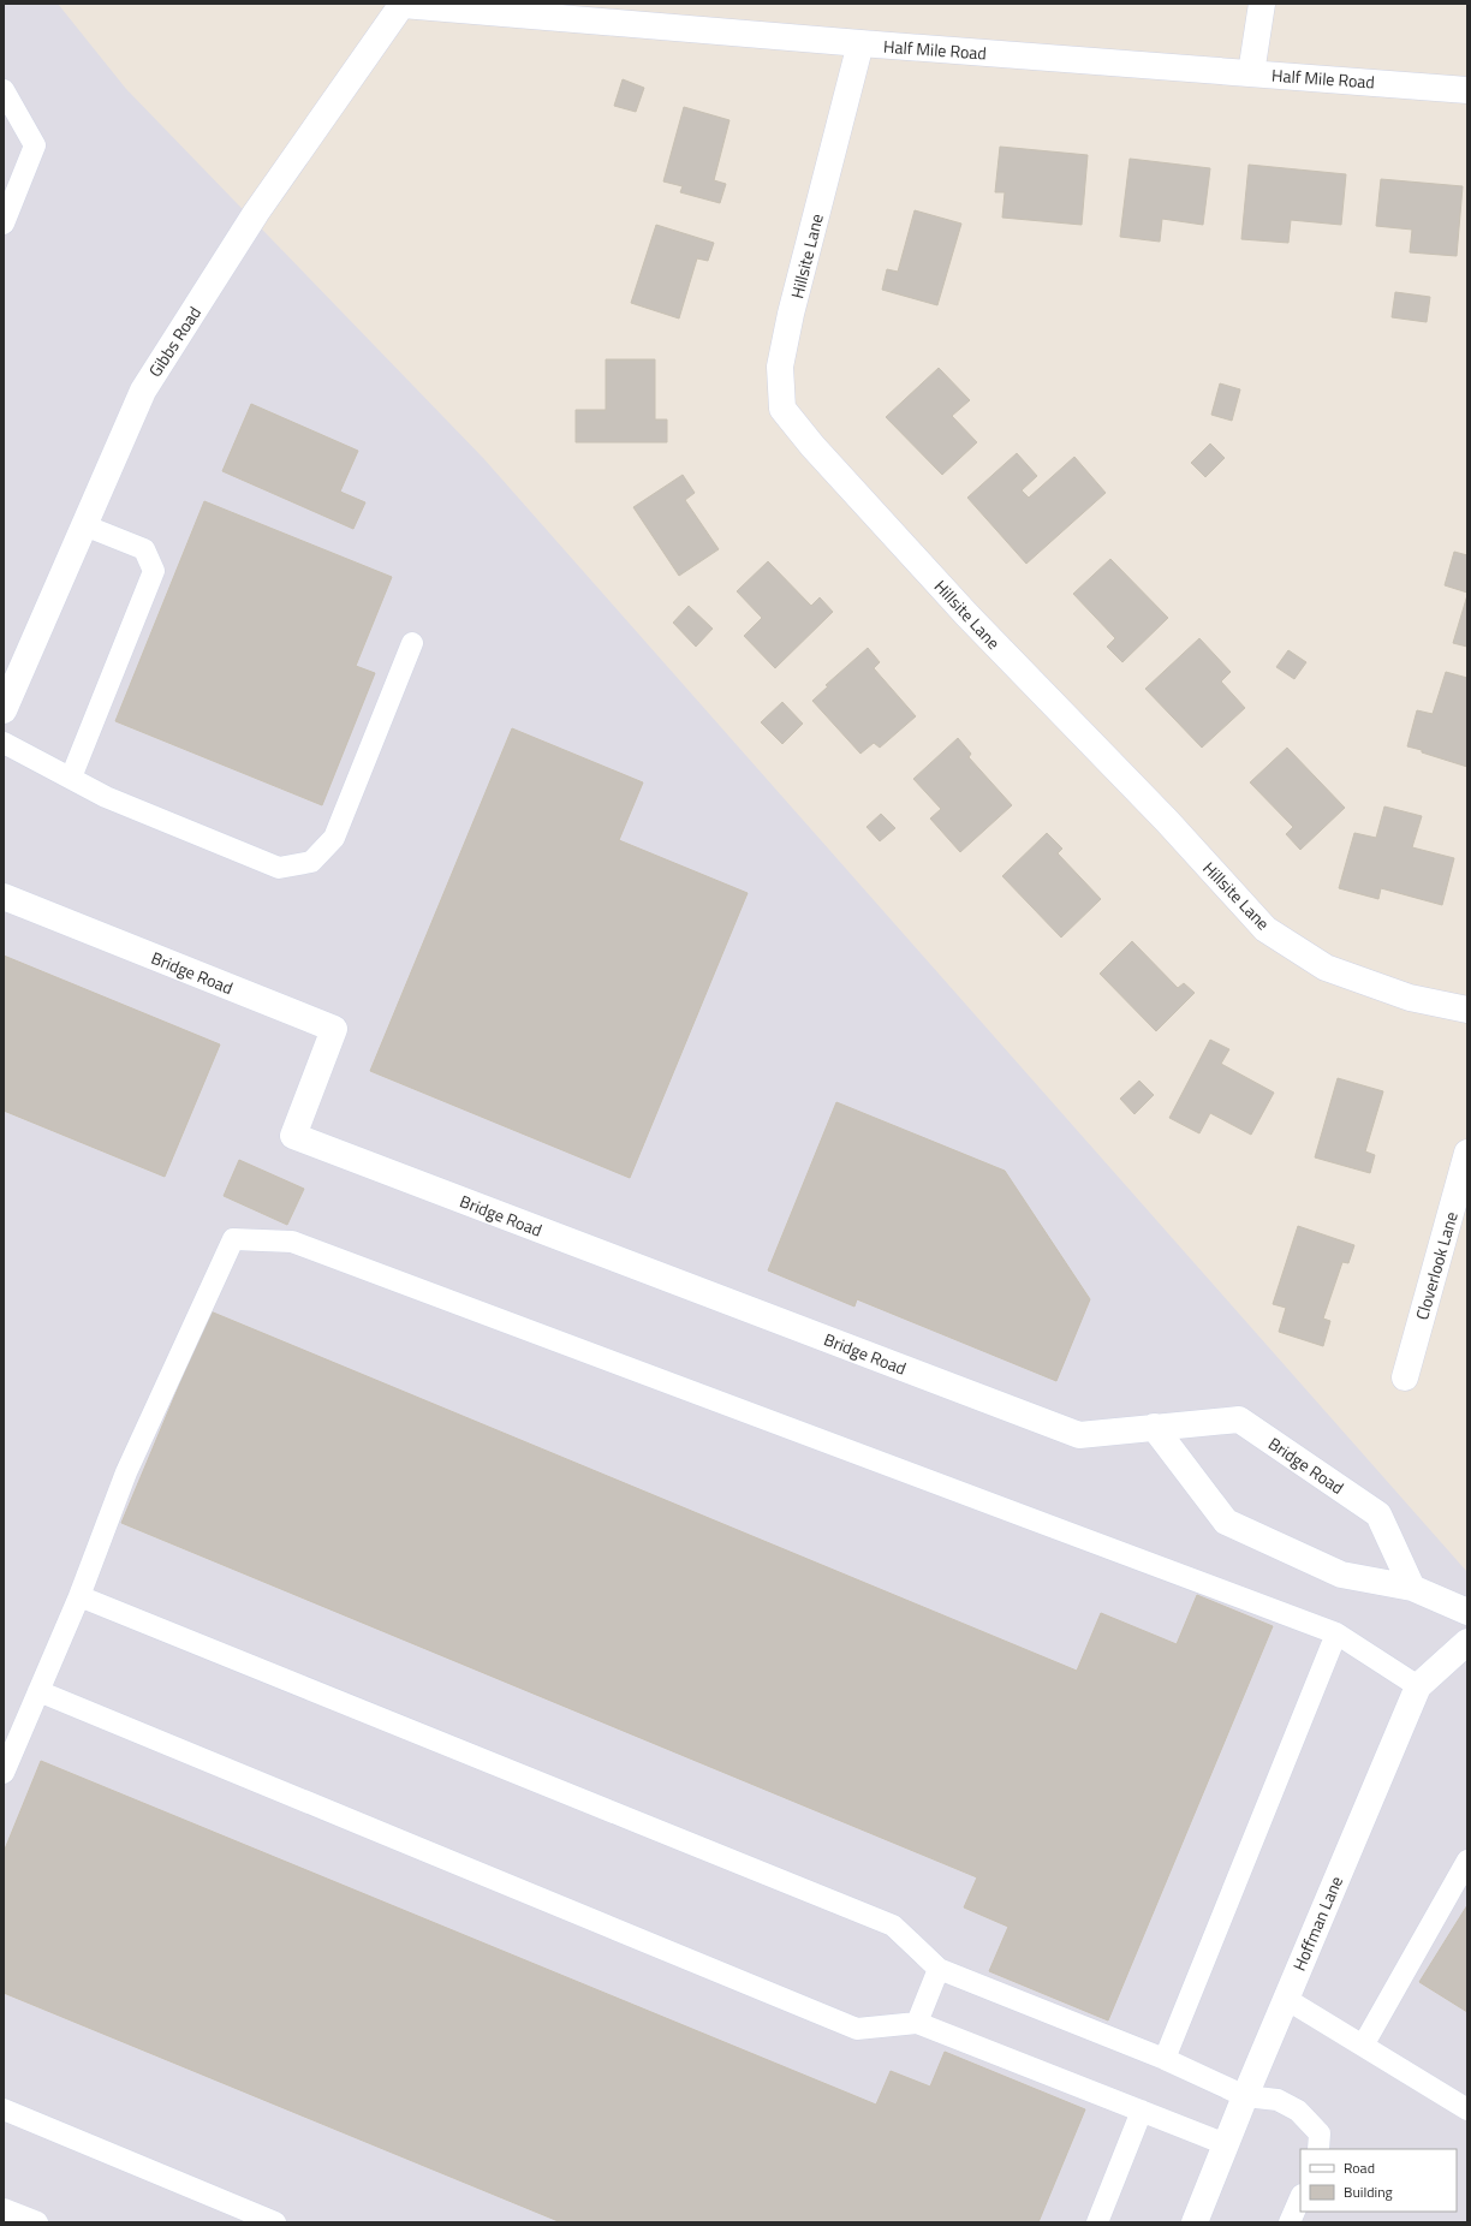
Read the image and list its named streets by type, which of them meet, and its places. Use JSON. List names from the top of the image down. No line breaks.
{"streets":{"street":["Half Mile Road","Hillsite Lane","Gibbs Road","Bridge Road","Cloverlook Lane","Hoffman Lane"]},"crossings":[["Half Mile Road","Hillsite Lane"],["Half Mile Road","Gibbs Road"]],"legend":["Road","Building"]}
